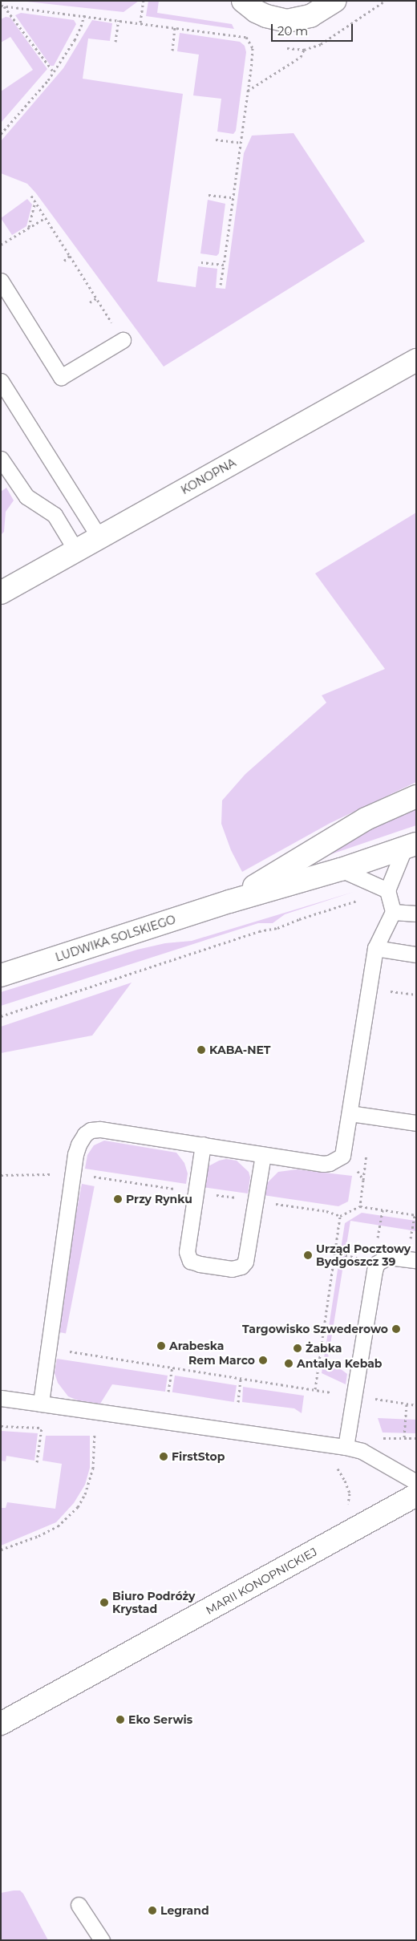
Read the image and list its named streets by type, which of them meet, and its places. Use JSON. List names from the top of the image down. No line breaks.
{"streets":{"street":["KONOPNA","LUDWIKA SOLSKIEGO","MARII KONOPNICKIEJ"]},"places":["KABA-NET","Przy Rynku","Urząd Pocztowy Bydgoszcz 39","Targowisko Szwederowo","Arabeska","Żabka","Rem Marco","Antalya Kebab","FirstStop","Biuro Podróży Krystad","Eko Serwis","Legrand"],"scale_bar":"20 m"}
